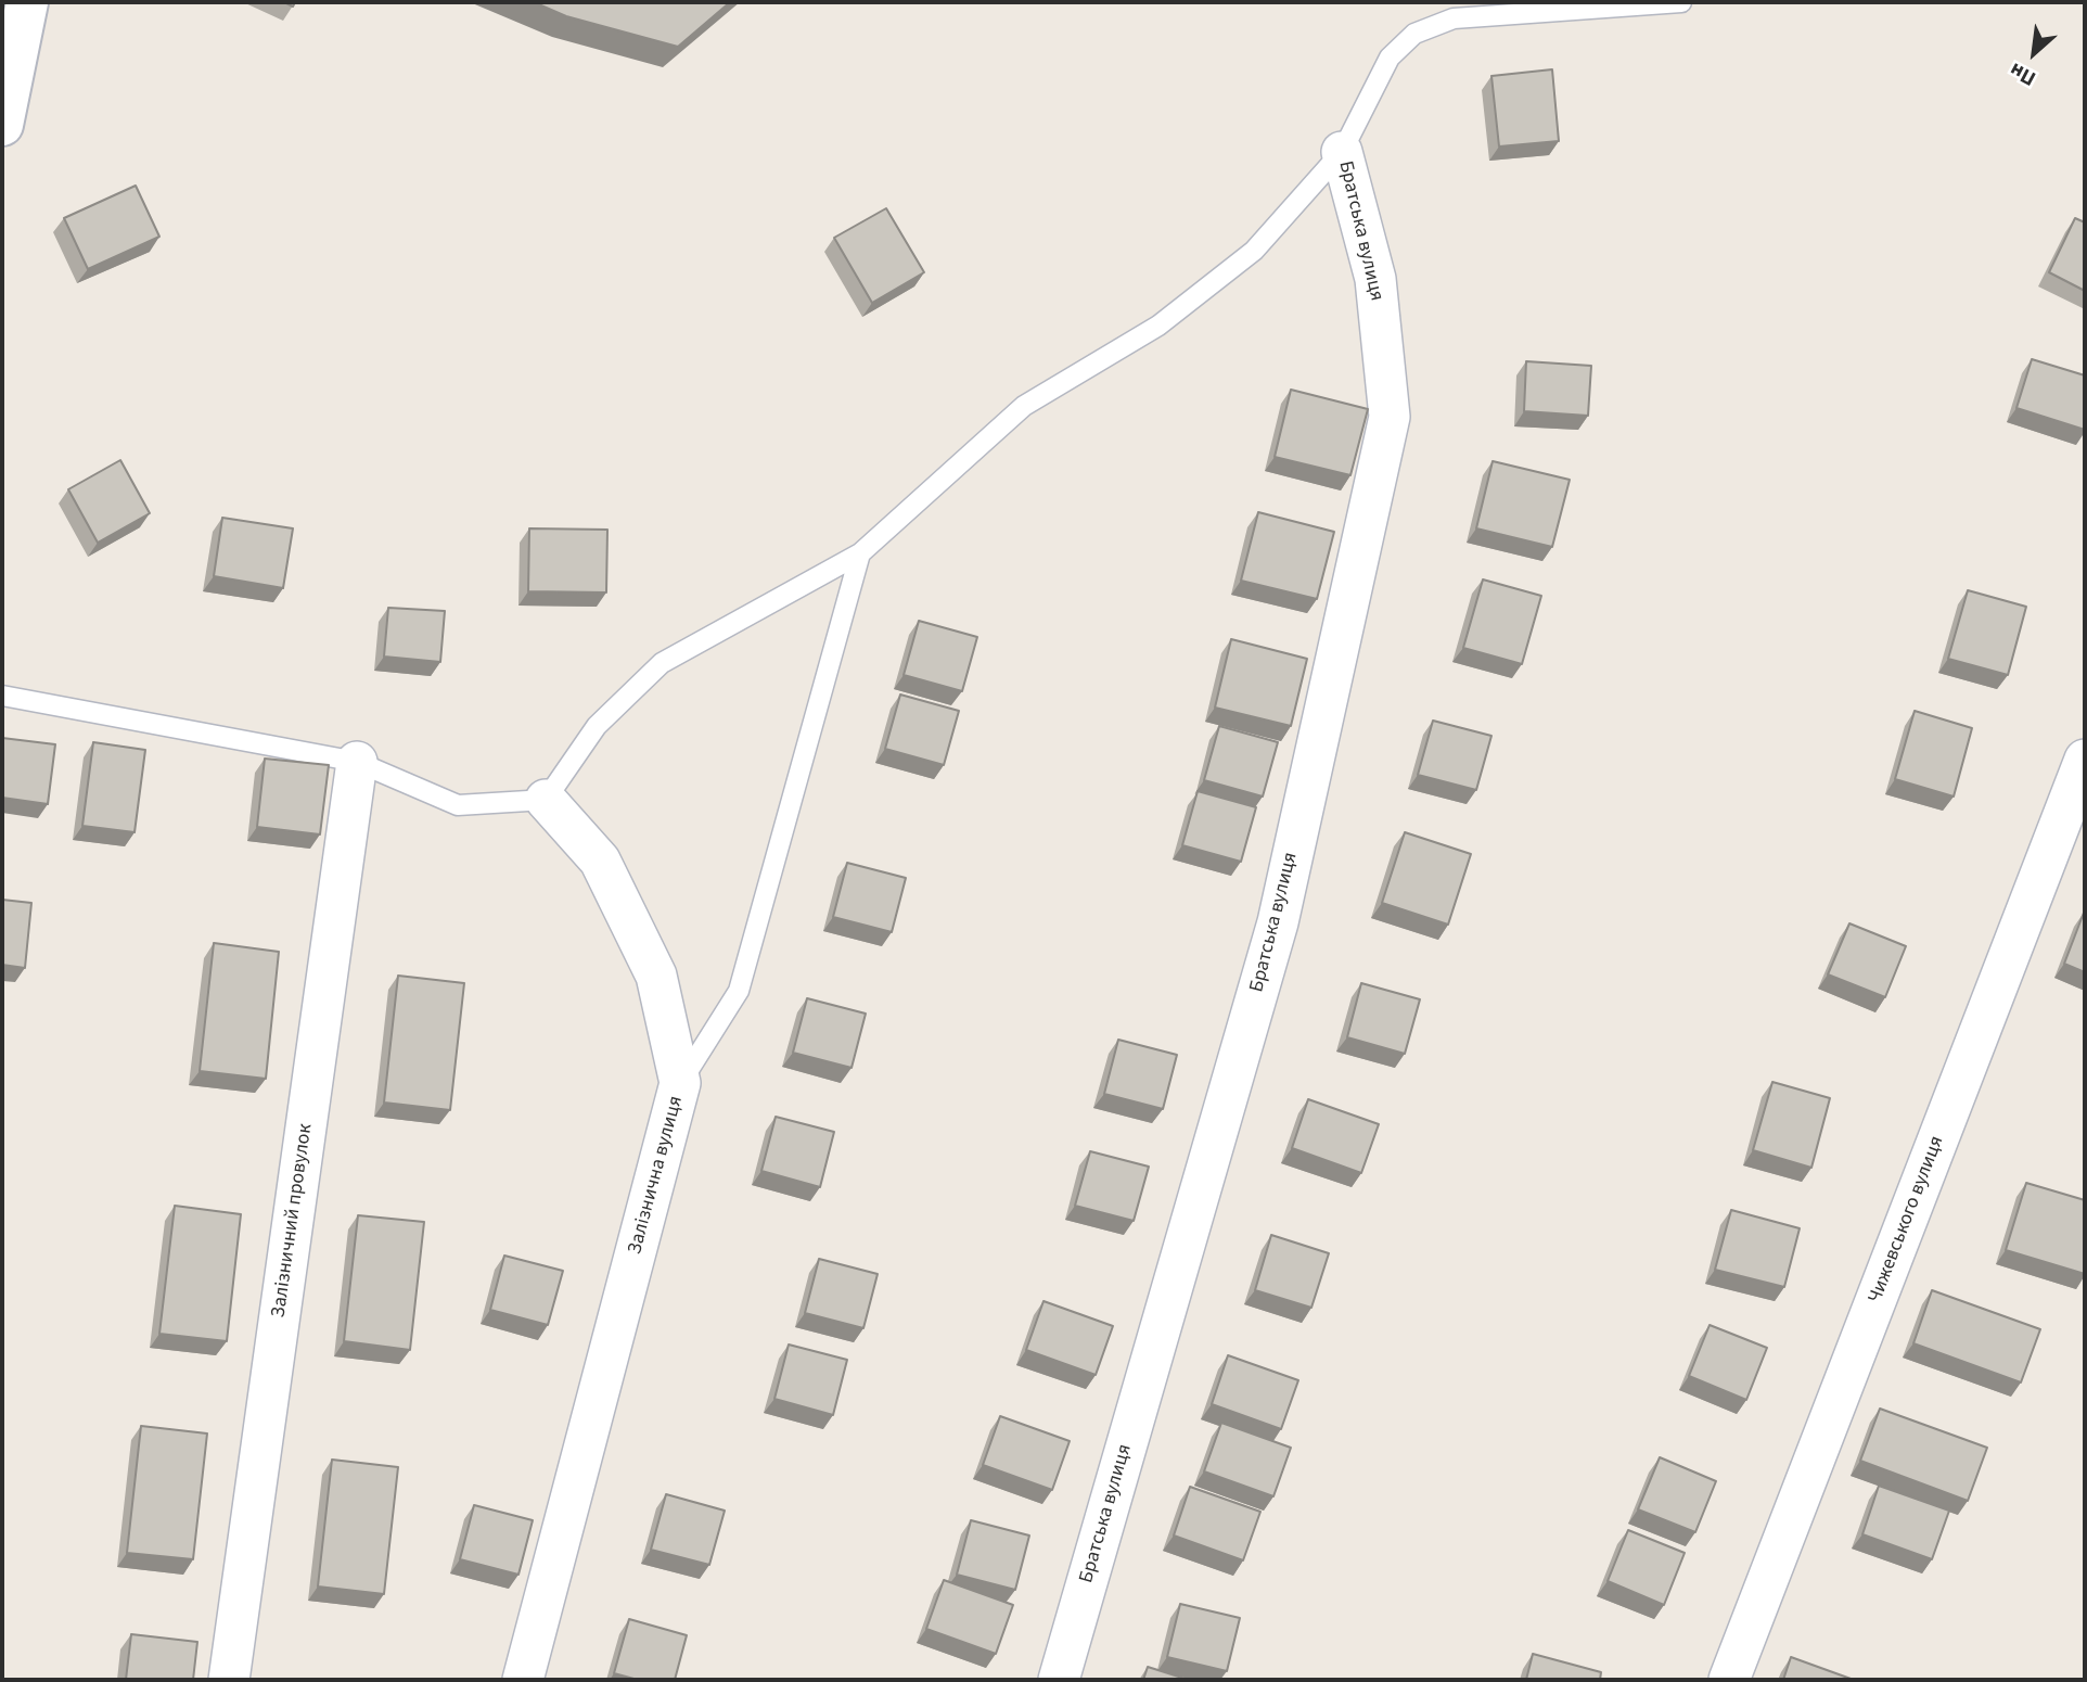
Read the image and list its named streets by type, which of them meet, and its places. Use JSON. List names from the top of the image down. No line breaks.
{"streets":{"street":["Братська вулиця","Залізнична вулиця","Чижевського вулиця","Залізничний провулок"]},"north":"bottom left"}
